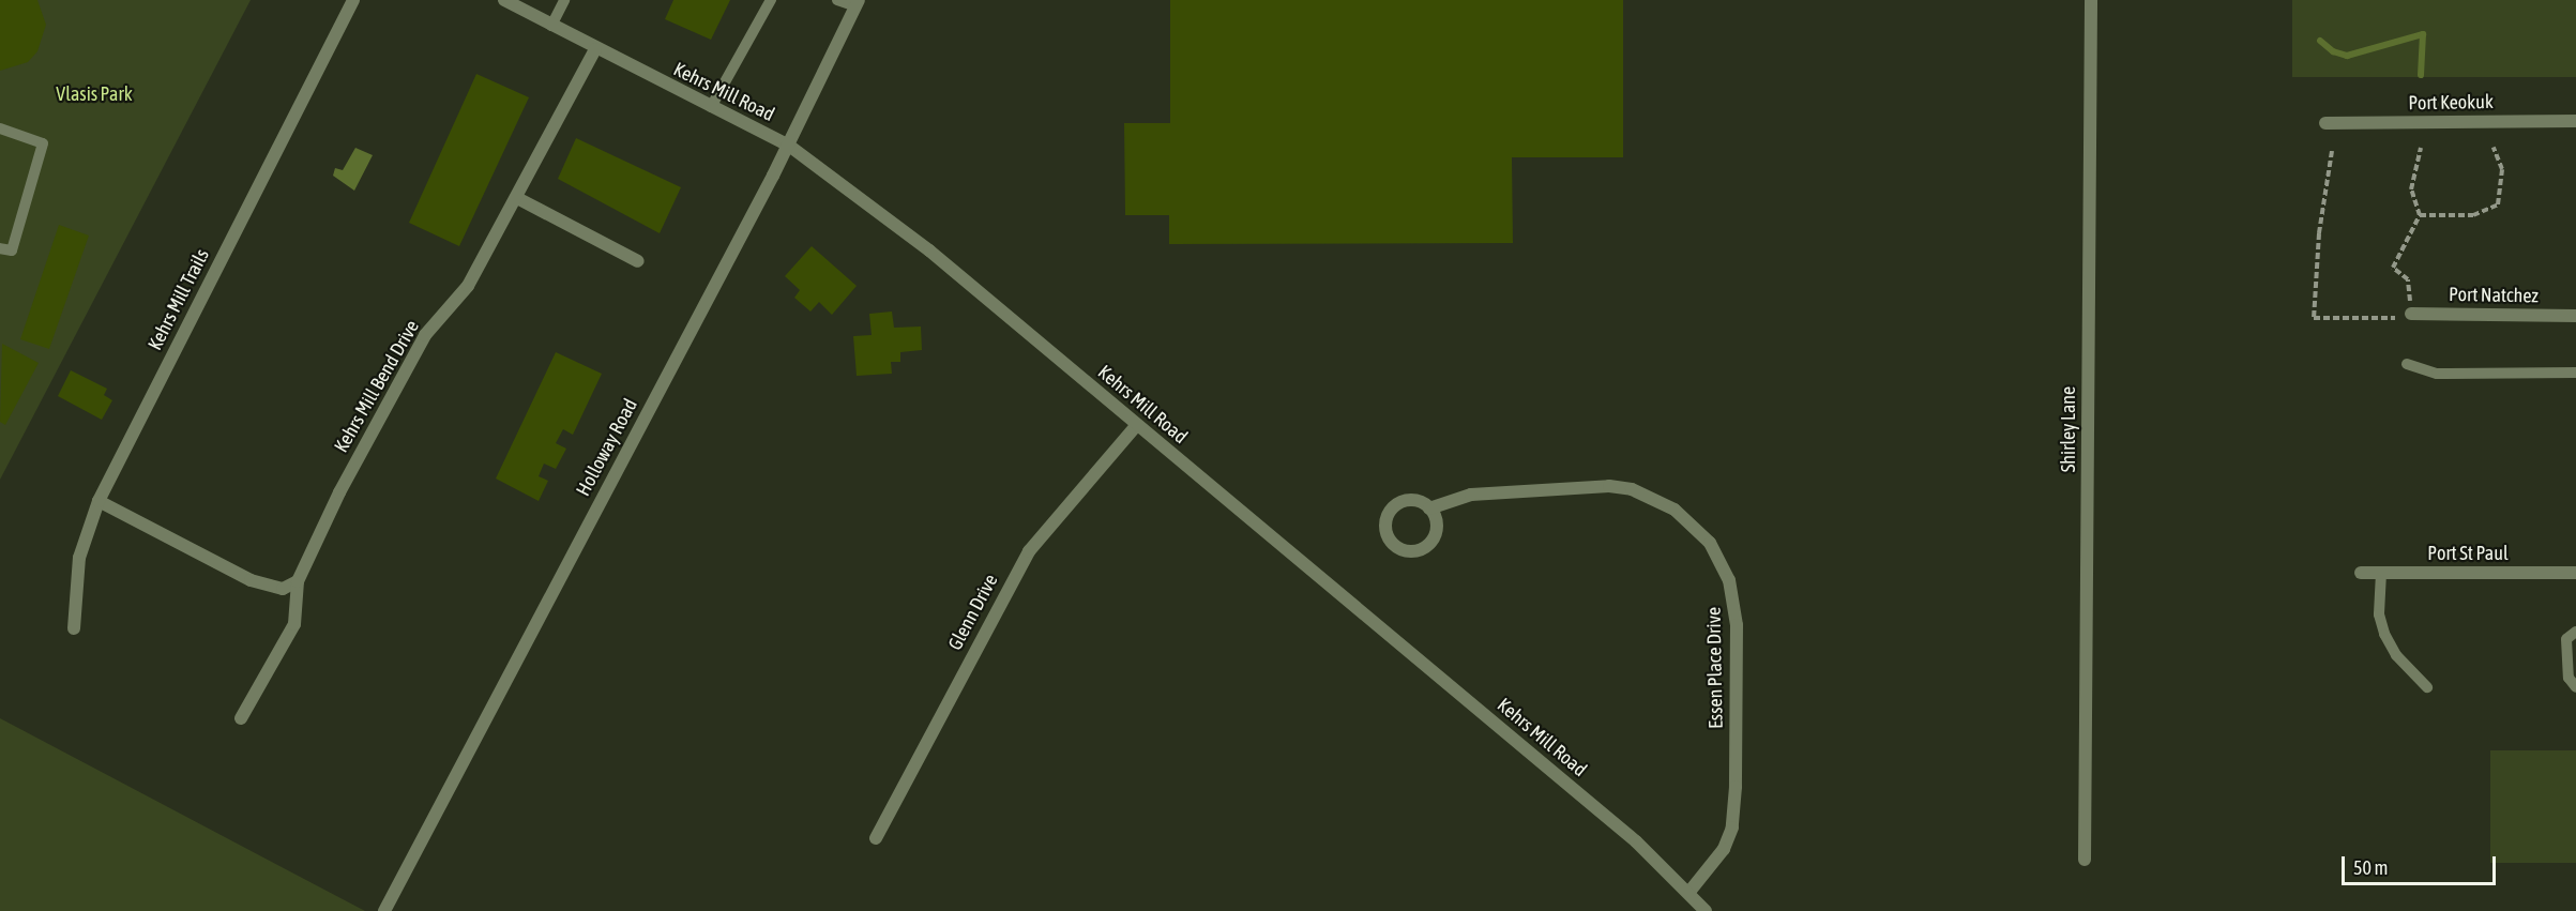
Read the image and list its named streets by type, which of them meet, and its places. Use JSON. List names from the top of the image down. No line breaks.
{"streets":{"street":["Kehrs Mill Road","Port Keokuk","Port Natchez","Kehrs Mill Trails","Kehrs Mill Bend Drive","Shirley Lane","Holloway Road","Port St Paul","Glenn Drive","Essen Place Drive"]},"crossings":[["Kehrs Mill Road","Kehrs Mill Bend Drive"],["Kehrs Mill Road","Holloway Road"],["Kehrs Mill Road","Glenn Drive"],["Kehrs Mill Road","Essen Place Drive"]],"parks":["Vlasis Park"],"scale_bar":"50 m"}
